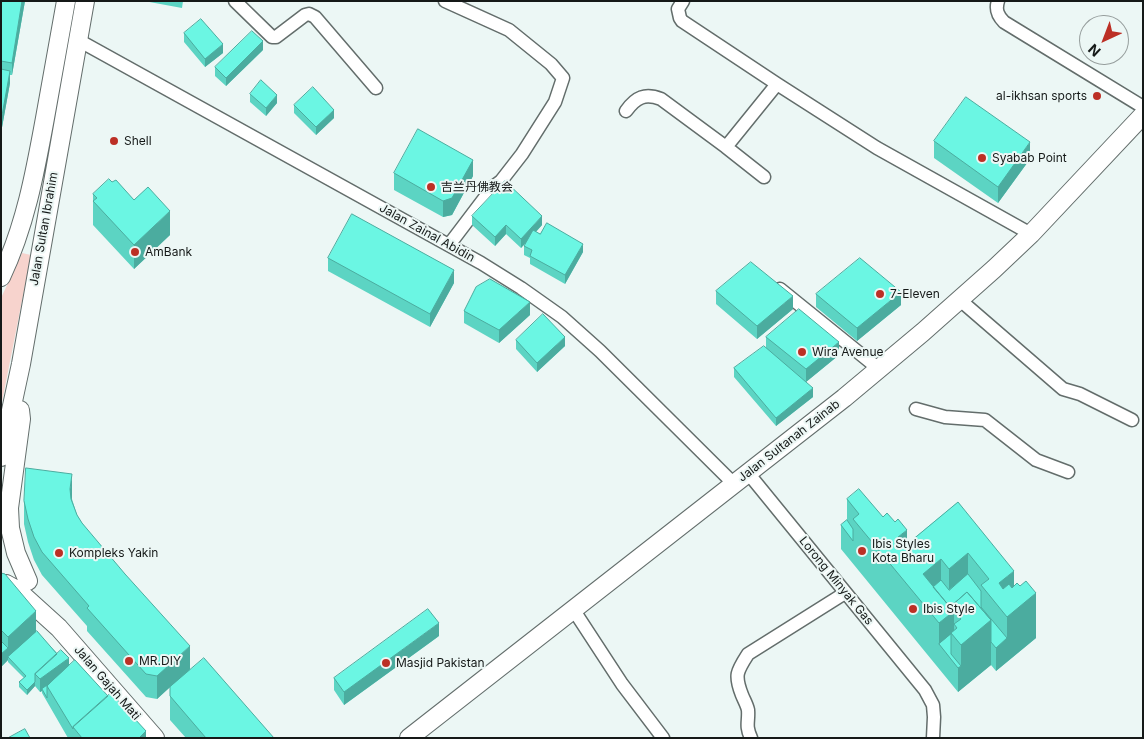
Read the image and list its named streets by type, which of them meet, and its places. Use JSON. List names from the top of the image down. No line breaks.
{"streets":{"main road":["Jalan Sultan Ibrahim","Jalan Sultanah Zainab","Jalan Gajah Mati"],"street":["Jalan Zainal Abidin","Lorong Minyak Gas"]},"crossings":[["Jalan Sultan Ibrahim","Jalan Zainal Abidin"],["Jalan Zainal Abidin","Jalan Sultanah Zainab"],["Jalan Zainal Abidin","Lorong Minyak Gas"],["Jalan Sultanah Zainab","Lorong Minyak Gas"]],"places":["al-ikhsan sports","Shell","Syabab Point","吉兰丹佛教会","AmBank","7-Eleven","Wira Avenue","Ibis Styles Kota Bharu","Kompleks Yakin","Ibis Style","MR.DIY","Masjid Pakistan"],"north":"bottom left"}
